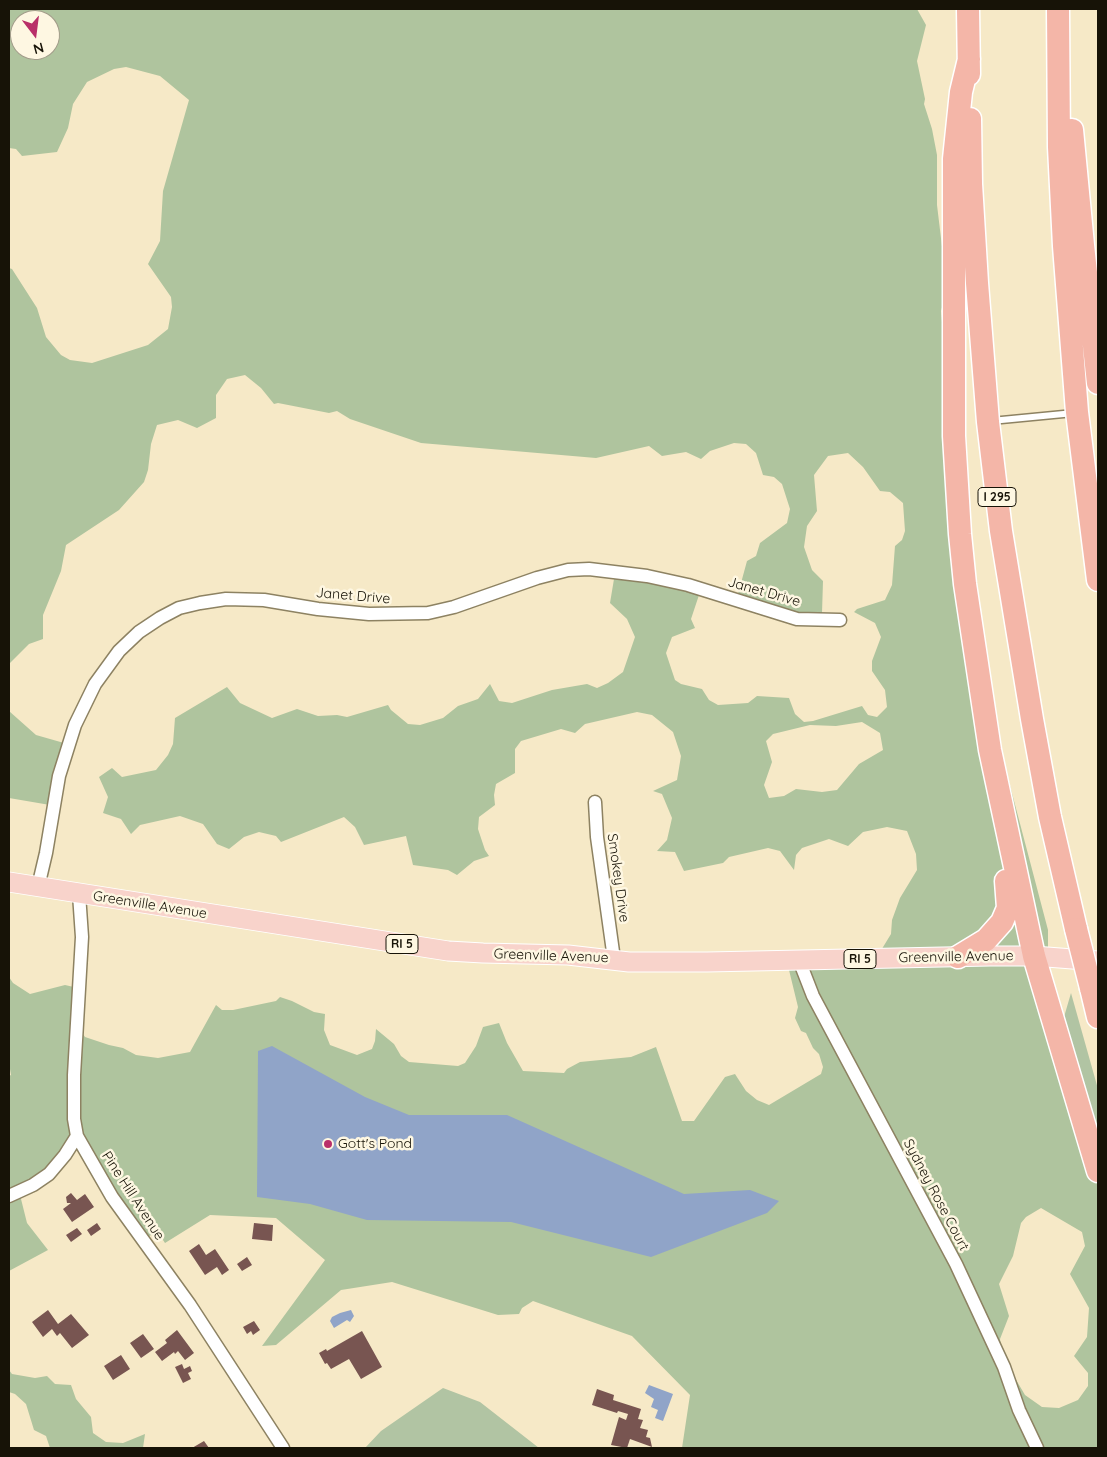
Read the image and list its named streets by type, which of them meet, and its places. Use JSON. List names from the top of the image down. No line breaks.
{"streets":{"highway":["I 295"],"main road":["Greenville Avenue","RI 5"],"street":["Janet Drive","Smokey Drive","Sydney Rose Court","Pine Hill Avenue"]},"crossings":[["Janet Drive","Greenville Avenue"],["Smokey Drive","Greenville Avenue"],["Greenville Avenue","Sydney Rose Court"],["Greenville Avenue","Pine Hill Avenue"]],"places":["Gott's Pond"],"north":"bottom"}
